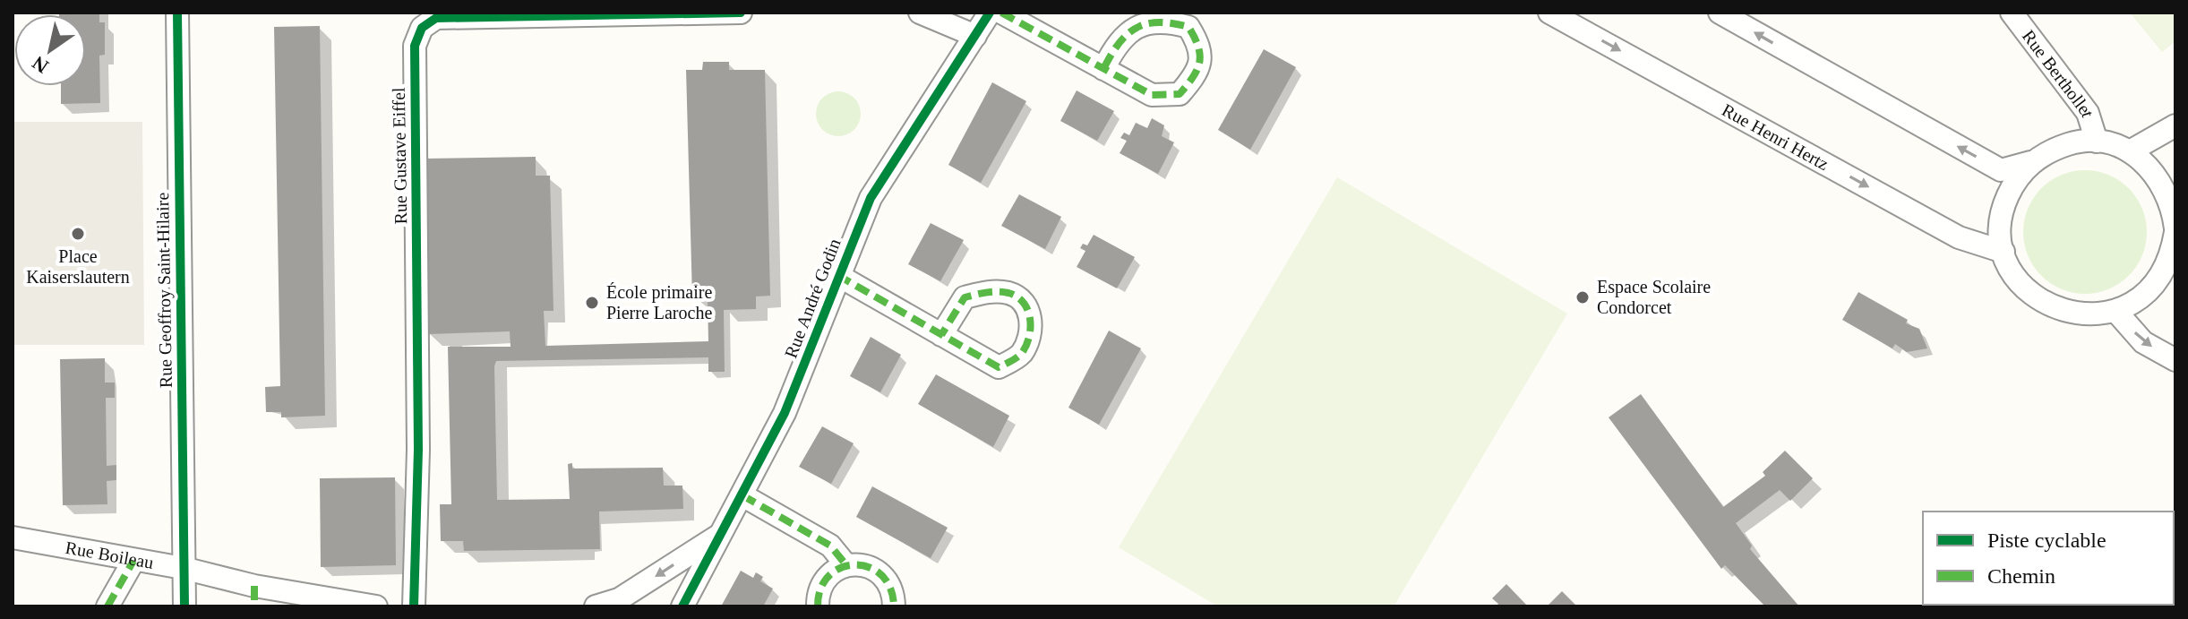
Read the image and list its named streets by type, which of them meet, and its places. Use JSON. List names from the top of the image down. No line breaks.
{"streets":{"street":["Rue Berthollet","Rue Henri Hertz","Rue Gustave Eiffel","Rue Geoffroy Saint-Hilaire","Rue André Godin","Rue Boileau"]},"crossings":[["Rue Berthollet","Rue Henri Hertz"],["Rue Geoffroy Saint-Hilaire","Rue Boileau"]],"places":["Place Kaiserslautern","Espace Scolaire Condorcet","École primaire Pierre Laroche"],"legend":["Piste cyclable","Chemin"],"north":"bottom left"}
